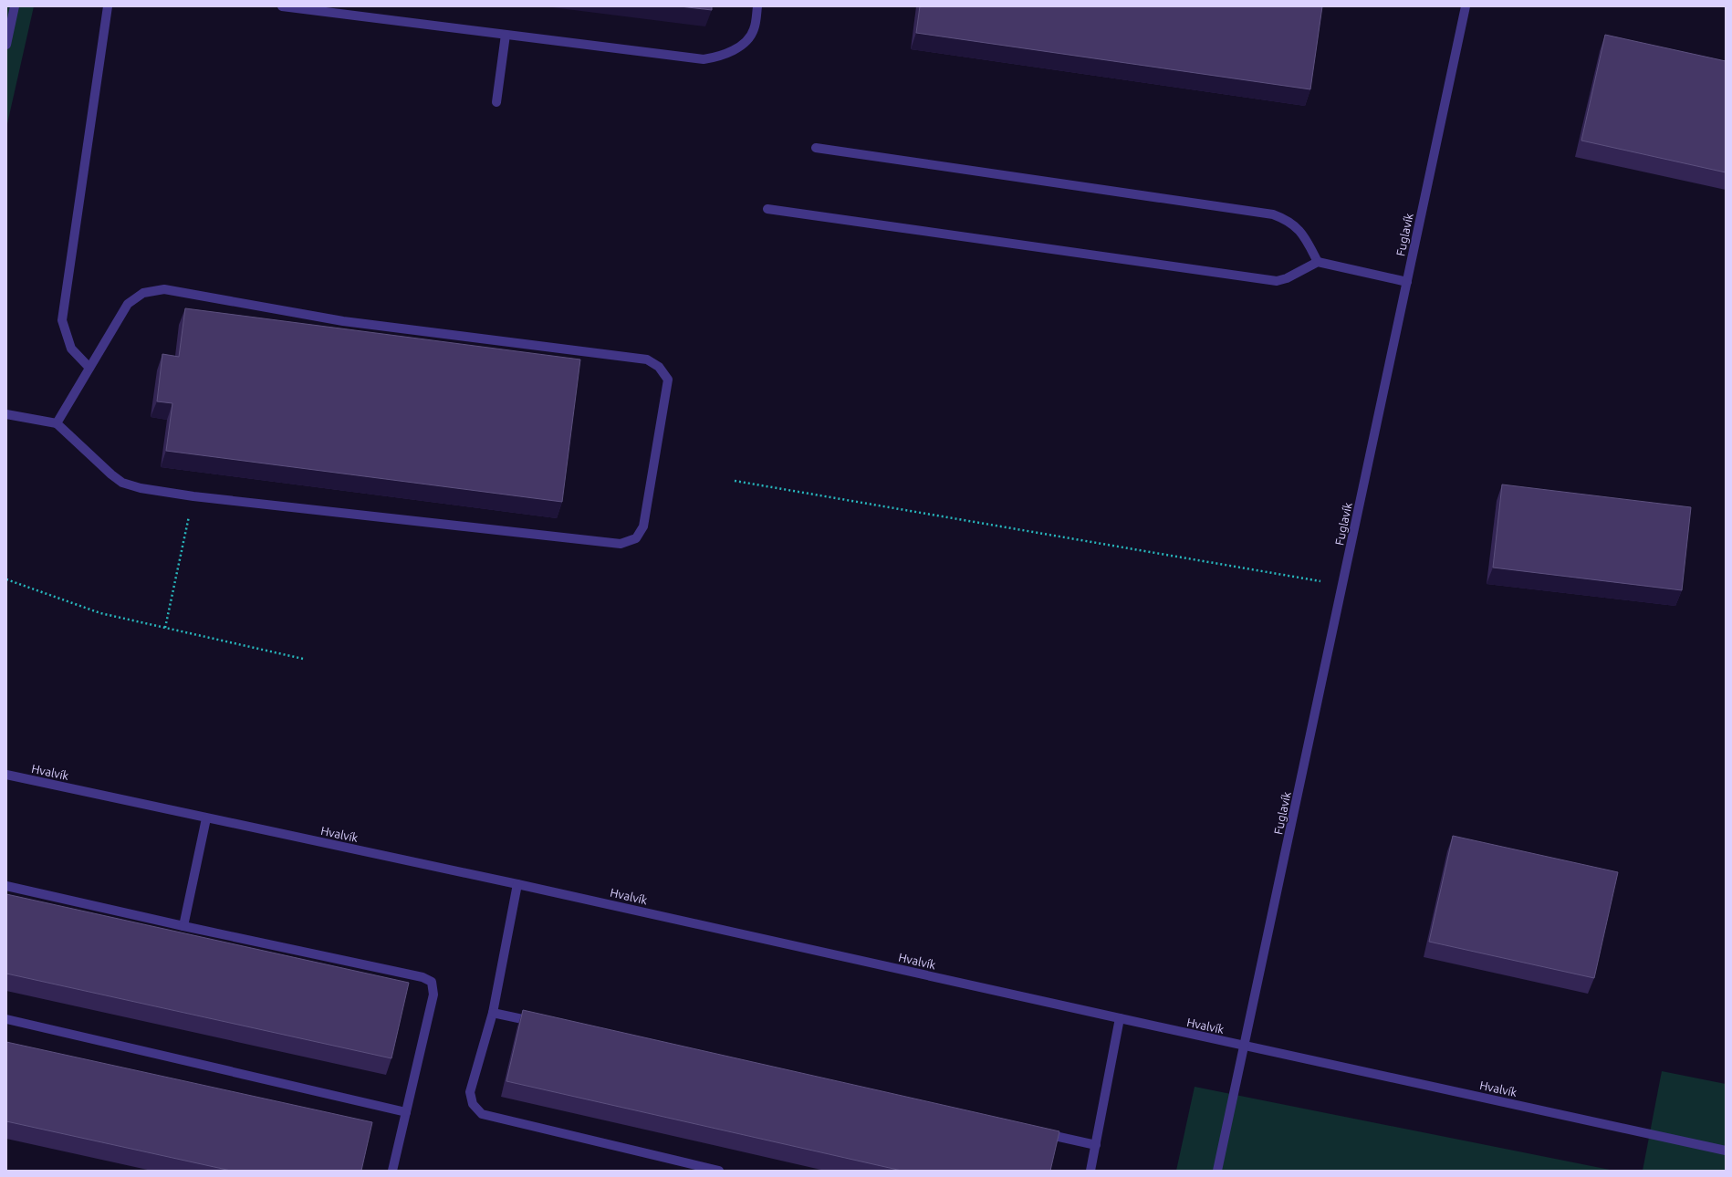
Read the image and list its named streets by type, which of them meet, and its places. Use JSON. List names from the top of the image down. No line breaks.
{"streets":{"street":["Fuglavík","Hvalvík"]},"crossings":[["Fuglavík","Hvalvík"]]}
